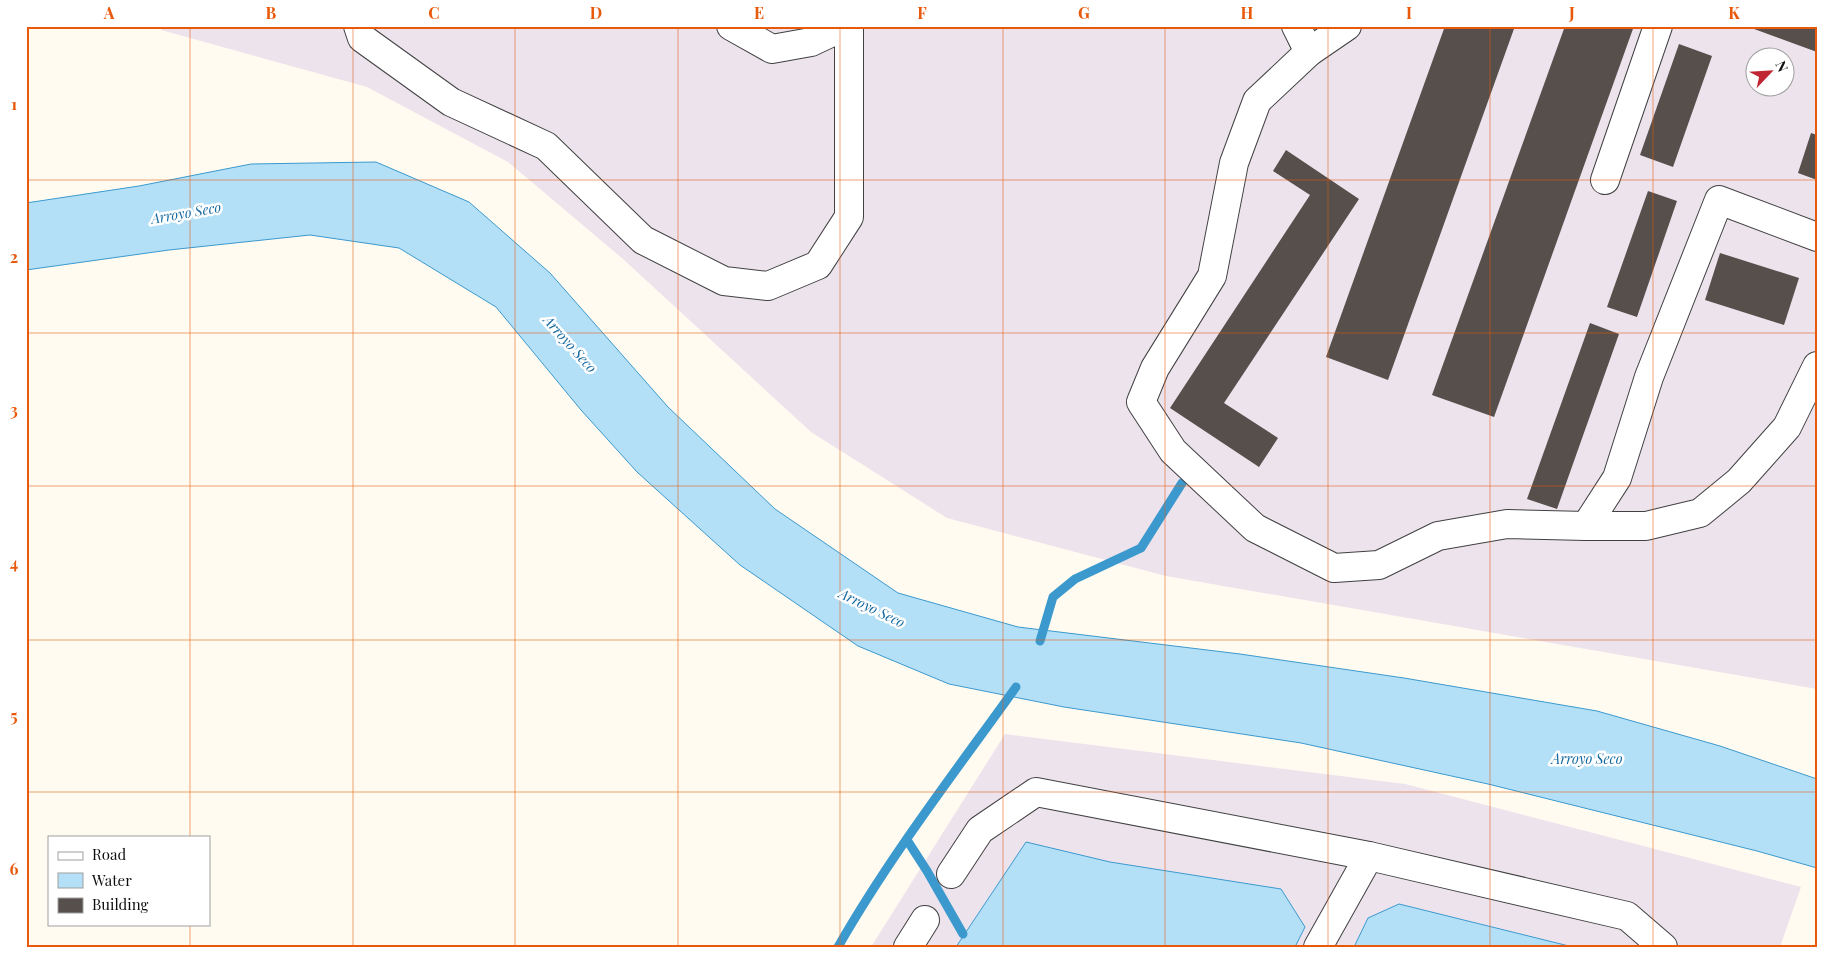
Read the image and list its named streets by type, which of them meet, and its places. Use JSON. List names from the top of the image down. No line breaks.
{"water":["Arroyo Seco"],"legend":["Road","Water","Building"],"north":"top right","grid":{"columns":["A","B","C","D","E","F","G","H","I","J","K"],"rows":["1","2","3","4","5","6"]}}
